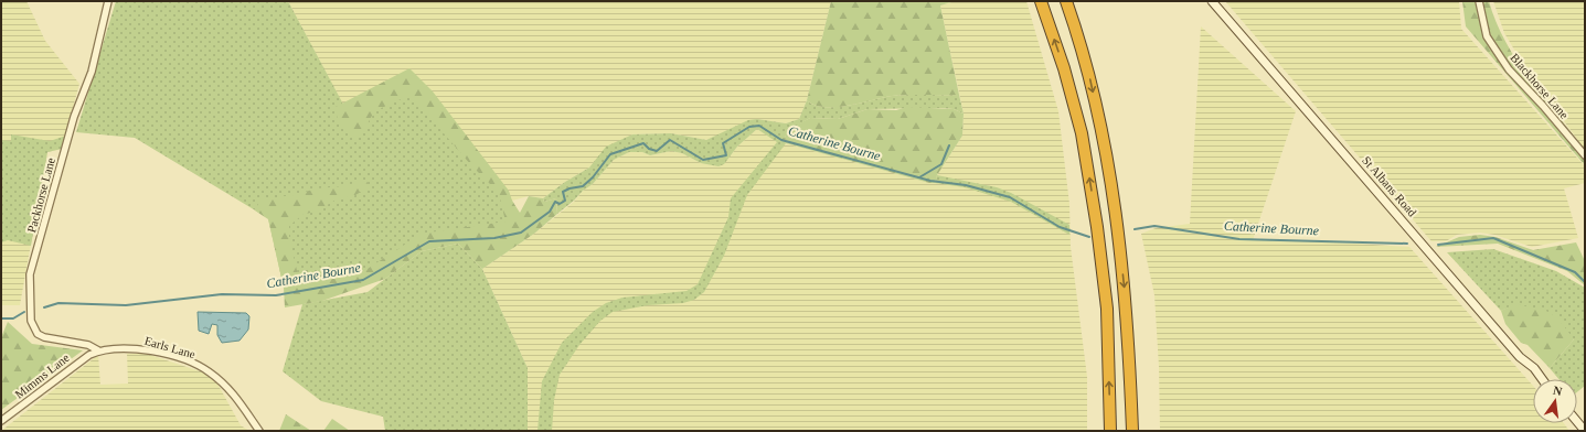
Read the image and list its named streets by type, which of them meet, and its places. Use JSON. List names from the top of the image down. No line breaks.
{"streets":{"main road":["St Albans Road"],"street":["Blackhorse Lane","Packhorse Lane","Earls Lane","Mimms Lane"]},"crossings":[["Packhorse Lane","Earls Lane"],["Packhorse Lane","Mimms Lane"],["Earls Lane","Mimms Lane"]],"water":["Catherine Bourne"],"north":"top"}
